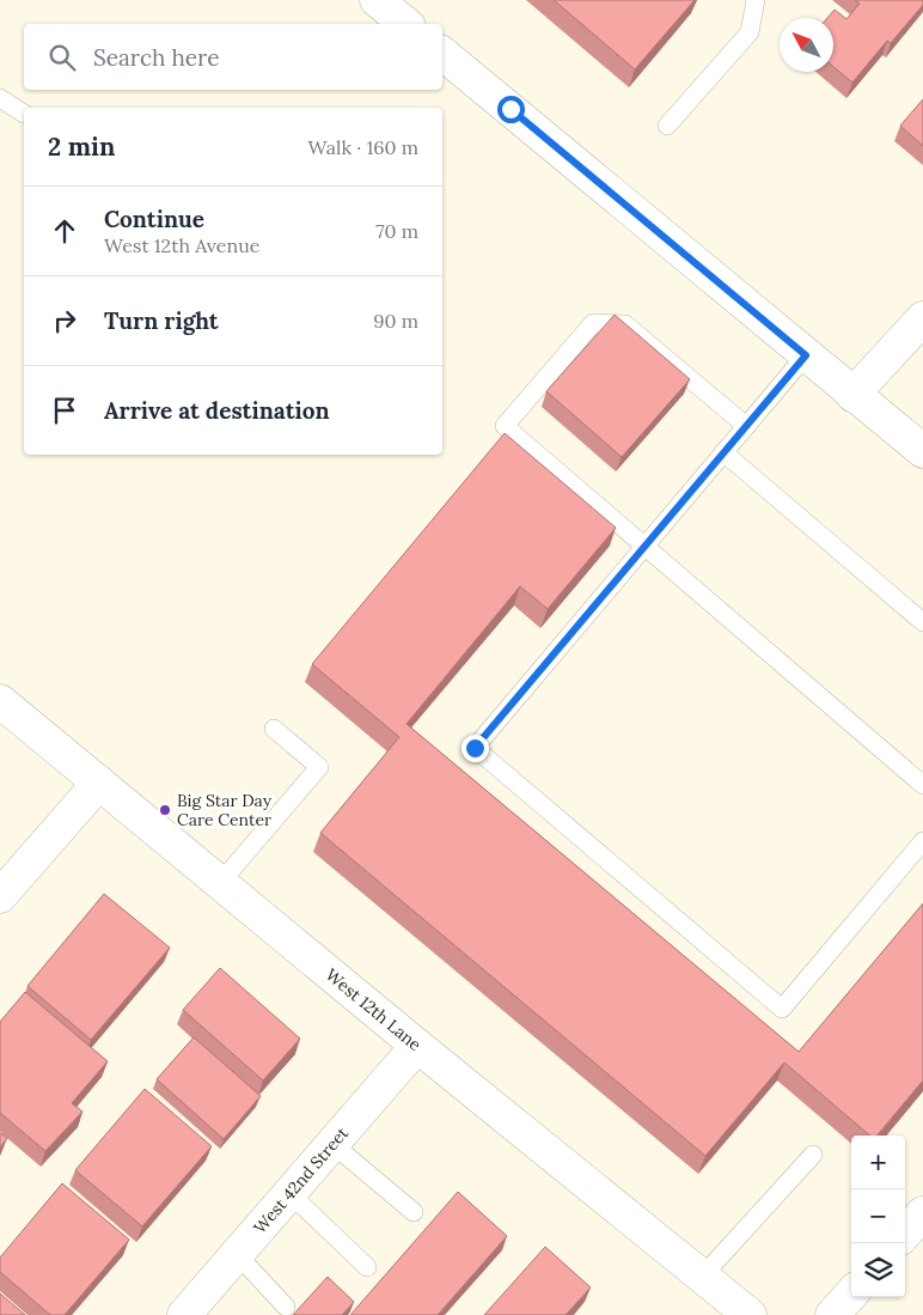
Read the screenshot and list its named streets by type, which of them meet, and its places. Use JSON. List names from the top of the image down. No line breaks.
{"streets":{"street":["West 12th Lane","West 42nd Street"]},"crossings":[["West 12th Lane","West 42nd Street"]],"places":["Big Star Day Care Center"],"north":"top left","page":{"search":"Search here","heading":["2 min","Walk · 160 m"],"list":[["Continue","West 12th Avenue","70 m"],["Turn right","90 m"],"Arrive at destination"],"map_buttons":["+","−"]}}
